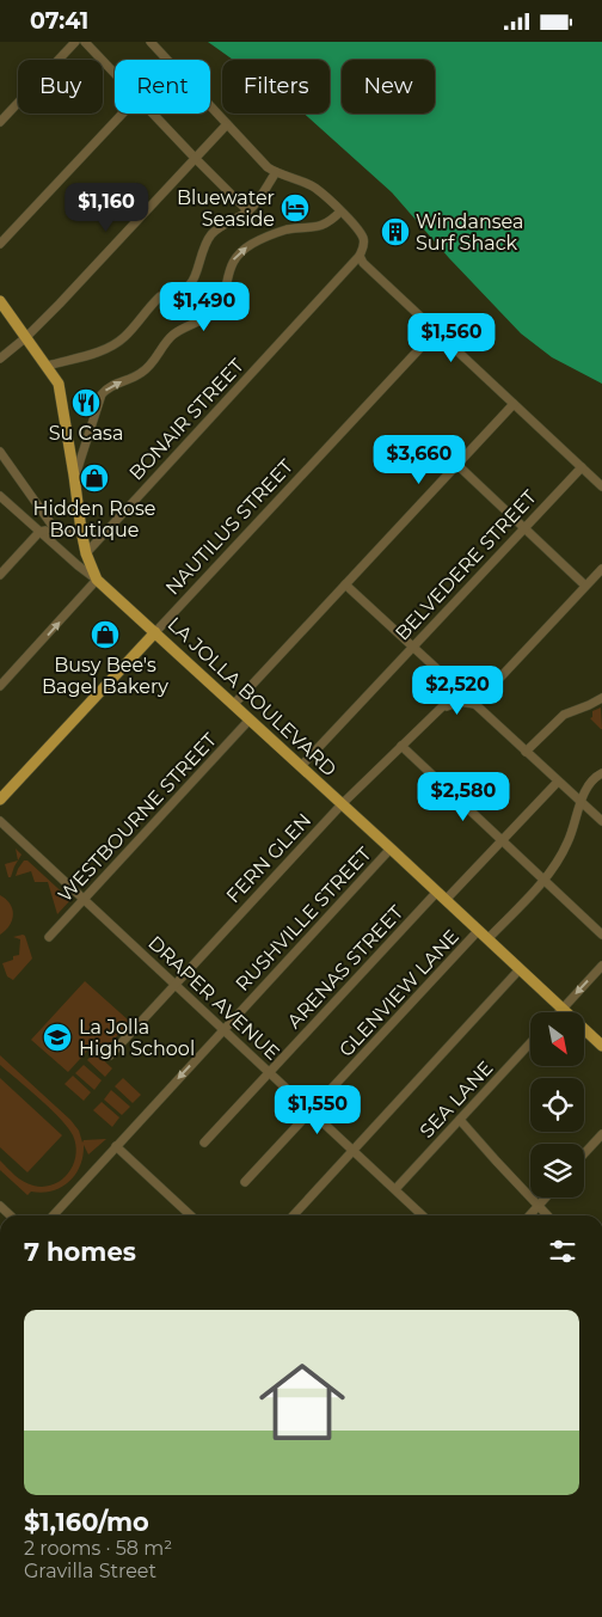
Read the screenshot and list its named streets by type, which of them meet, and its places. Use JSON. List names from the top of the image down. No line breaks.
{"streets":{"main road":["NAUTILUS STREET","LA JOLLA BOULEVARD"],"street":["BONAIR STREET","BELVEDERE STREET","WESTBOURNE STREET","FERN GLEN","RUSHVILLE STREET","ARENAS STREET","GLENVIEW LANE","DRAPER AVENUE","SEA LANE"]},"crossings":[["BONAIR STREET","LA JOLLA BOULEVARD"],["NAUTILUS STREET","LA JOLLA BOULEVARD"],["BELVEDERE STREET","LA JOLLA BOULEVARD"],["LA JOLLA BOULEVARD","WESTBOURNE STREET"],["LA JOLLA BOULEVARD","FERN GLEN"],["LA JOLLA BOULEVARD","RUSHVILLE STREET"],["LA JOLLA BOULEVARD","ARENAS STREET"],["LA JOLLA BOULEVARD","GLENVIEW LANE"],["WESTBOURNE STREET","DRAPER AVENUE"],["FERN GLEN","DRAPER AVENUE"],["RUSHVILLE STREET","DRAPER AVENUE"],["ARENAS STREET","DRAPER AVENUE"],["GLENVIEW LANE","DRAPER AVENUE"],["DRAPER AVENUE","SEA LANE"]],"places":{"hotel":["Bluewater Seaside"],"building":["Windansea Surf Shack"],"restaurant":["Su Casa"],"shop":["Hidden Rose Boutique","Busy Bee's Bagel Bakery"],"school or university":["La Jolla High School"]},"north":"bottom right","page":{"status":"07:41","chip":["Buy","Rent","Filters","New"],"price":["$1,160","$1,490","$1,560","$3,660","$2,520","$2,580","$1,550"],"heading":"7 homes","list":[{"name":"$1,160/mo","note":"2 rooms · 58 m² · Gravilla Street"}]}}
